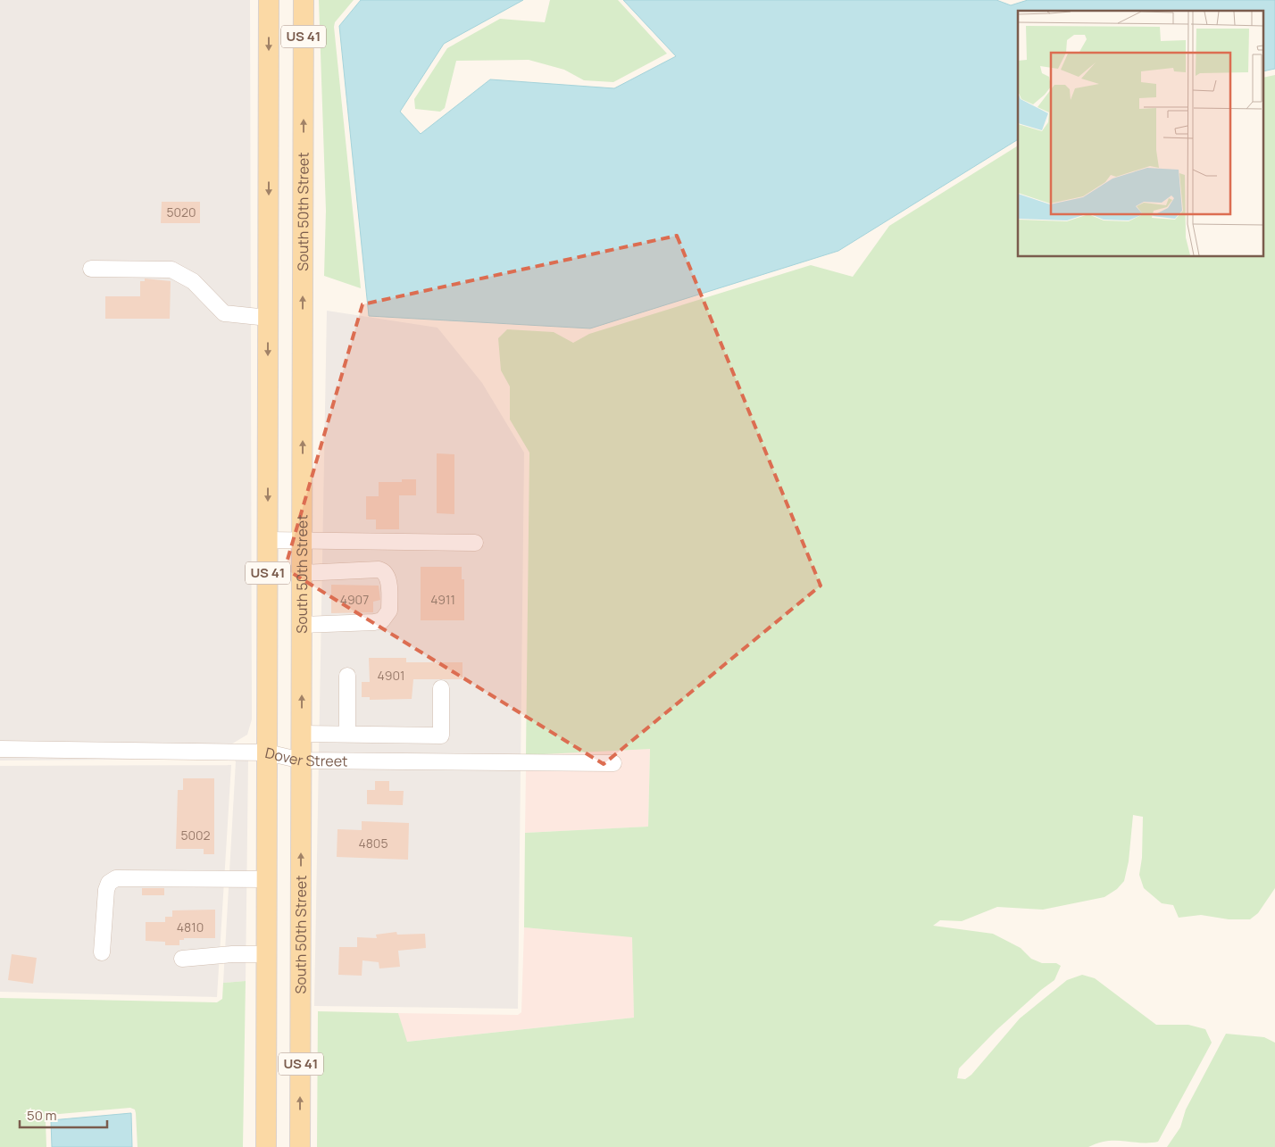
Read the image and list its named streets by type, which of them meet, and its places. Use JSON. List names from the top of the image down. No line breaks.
{"streets":{"main road":["US 41","South 50th Street"],"street":["Dover Street"]},"crossings":[["US 41","Dover Street"],["South 50th Street","Dover Street"]],"house_numbers":["5020","4907","4911","4901","5002","4805","4810"],"scale_bar":"50 m"}
